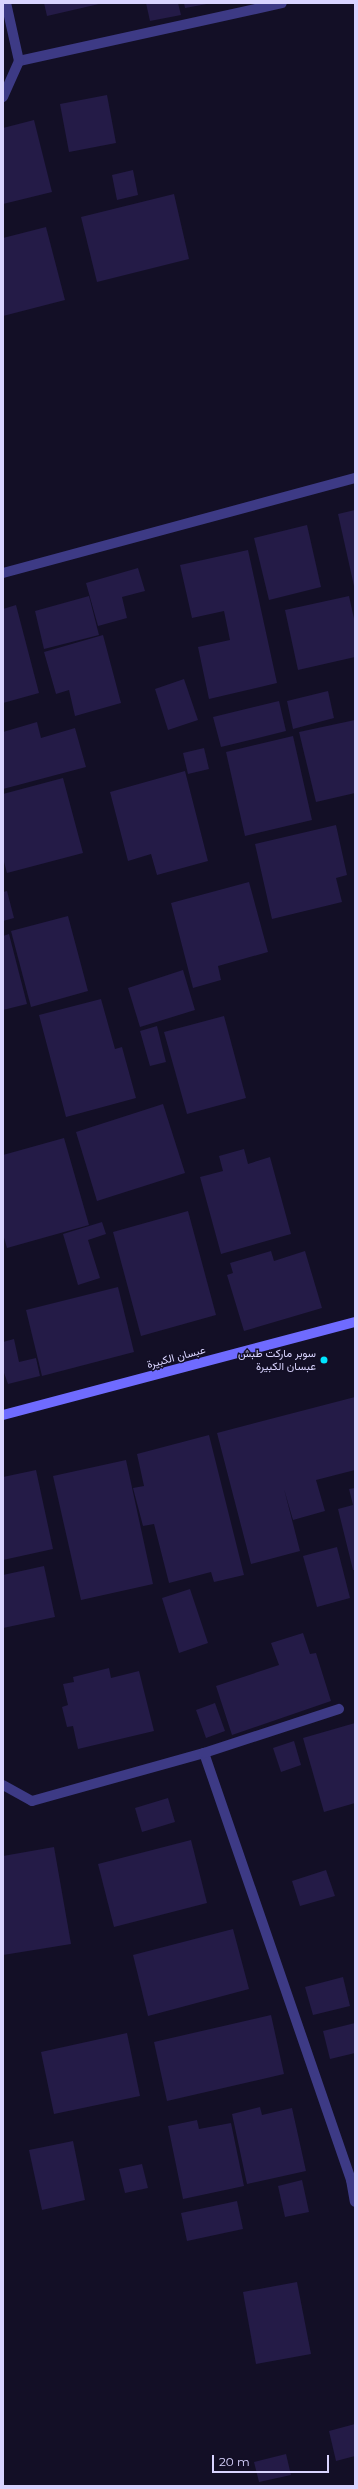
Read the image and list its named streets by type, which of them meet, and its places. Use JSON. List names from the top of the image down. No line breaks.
{"streets":{"main road":["عبسان الكبيرة"]},"places":["سوبر ماركت طبش عبسان الكبيرة"],"scale_bar":"20 m"}
